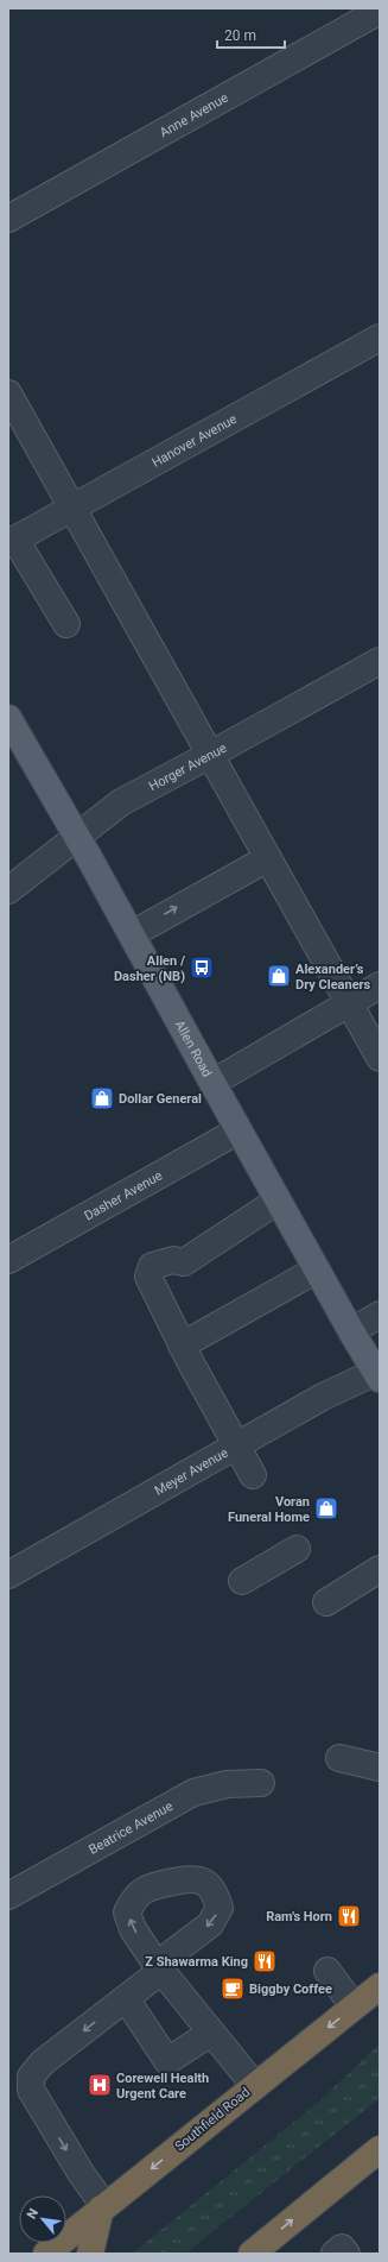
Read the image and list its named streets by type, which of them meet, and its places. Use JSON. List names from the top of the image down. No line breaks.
{"streets":{"highway":["Southfield Road"],"main road":["Allen Road"],"street":["Anne Avenue","Hanover Avenue","Horger Avenue","Dasher Avenue","Meyer Avenue","Beatrice Avenue"]},"crossings":[["Horger Avenue","Allen Road"],["Allen Road","Dasher Avenue"],["Allen Road","Meyer Avenue"]],"places":{"bus stop":["Allen / Dasher (NB)"],"shop":["Alexander’s Dry Cleaners","Dollar General","Voran Funeral Home"],"restaurant":["Ram's Horn","Z Shawarma King"],"cafe":["Biggby Coffee"],"hospital":["Corewell Health Urgent Care"]},"scale_bar":"20 m","north":"top left"}
